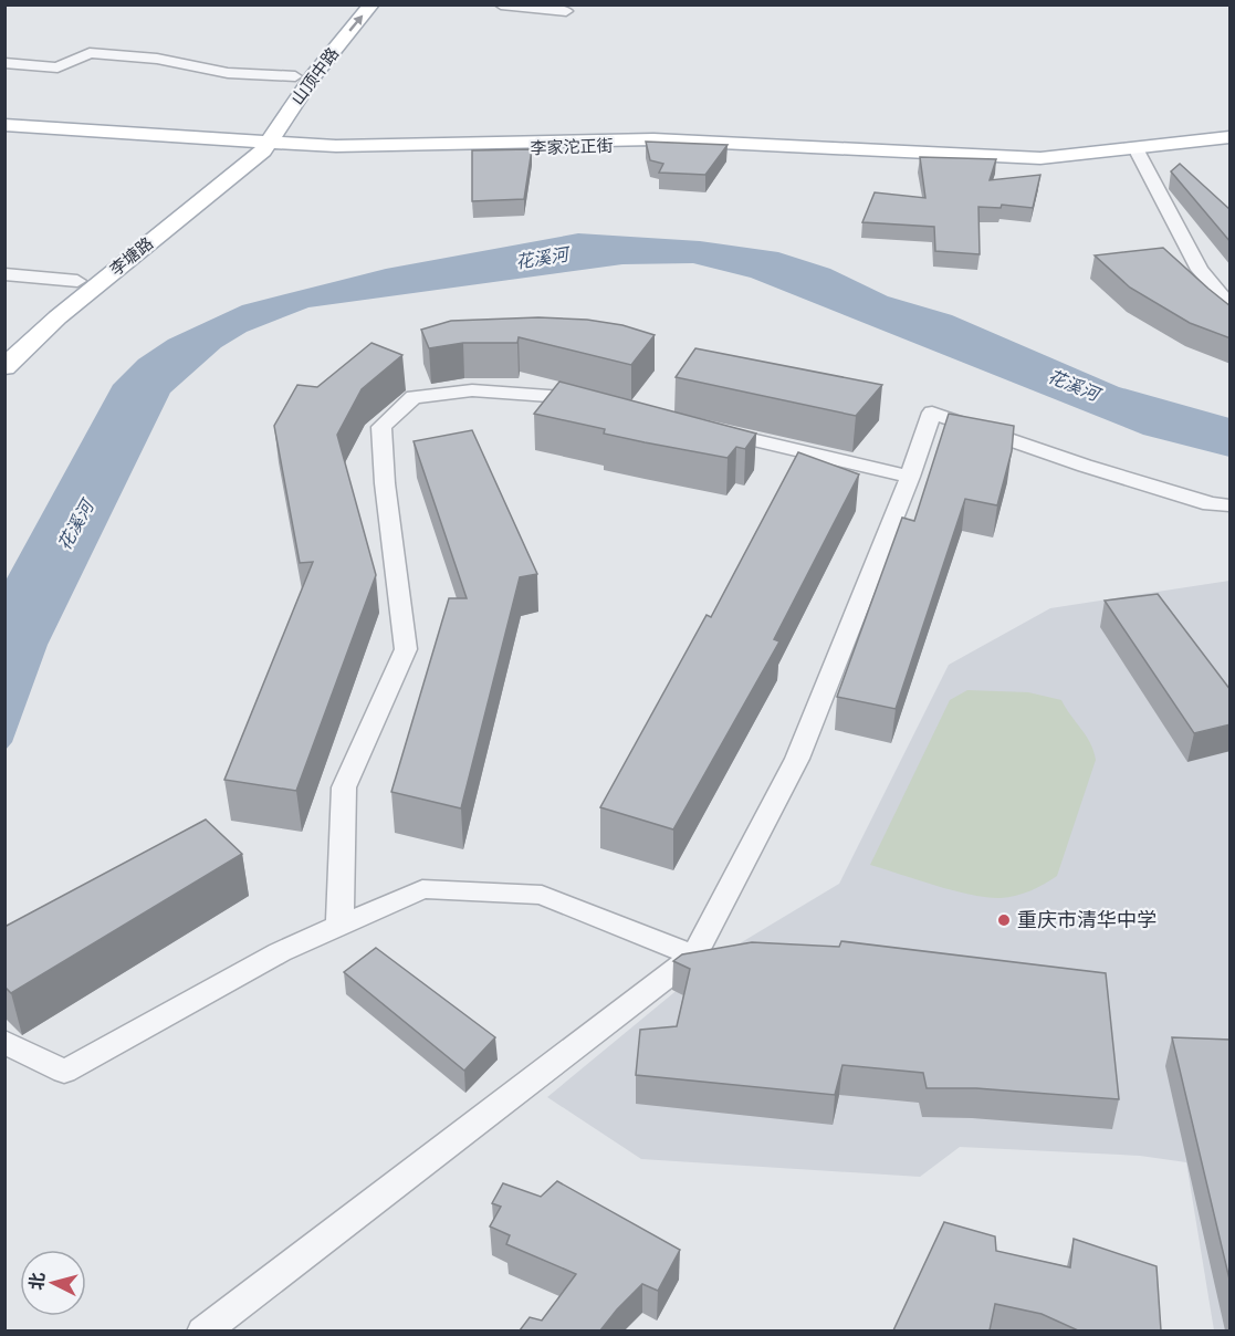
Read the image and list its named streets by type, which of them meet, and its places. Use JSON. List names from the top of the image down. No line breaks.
{"streets":{"main road":["山顶中路","李家沱正街","李塘路"]},"crossings":[["山顶中路","李家沱正街"],["山顶中路","李塘路"],["李家沱正街","李塘路"]],"water":["花溪河"],"places":["重庆市清华中学"],"north":"left"}
